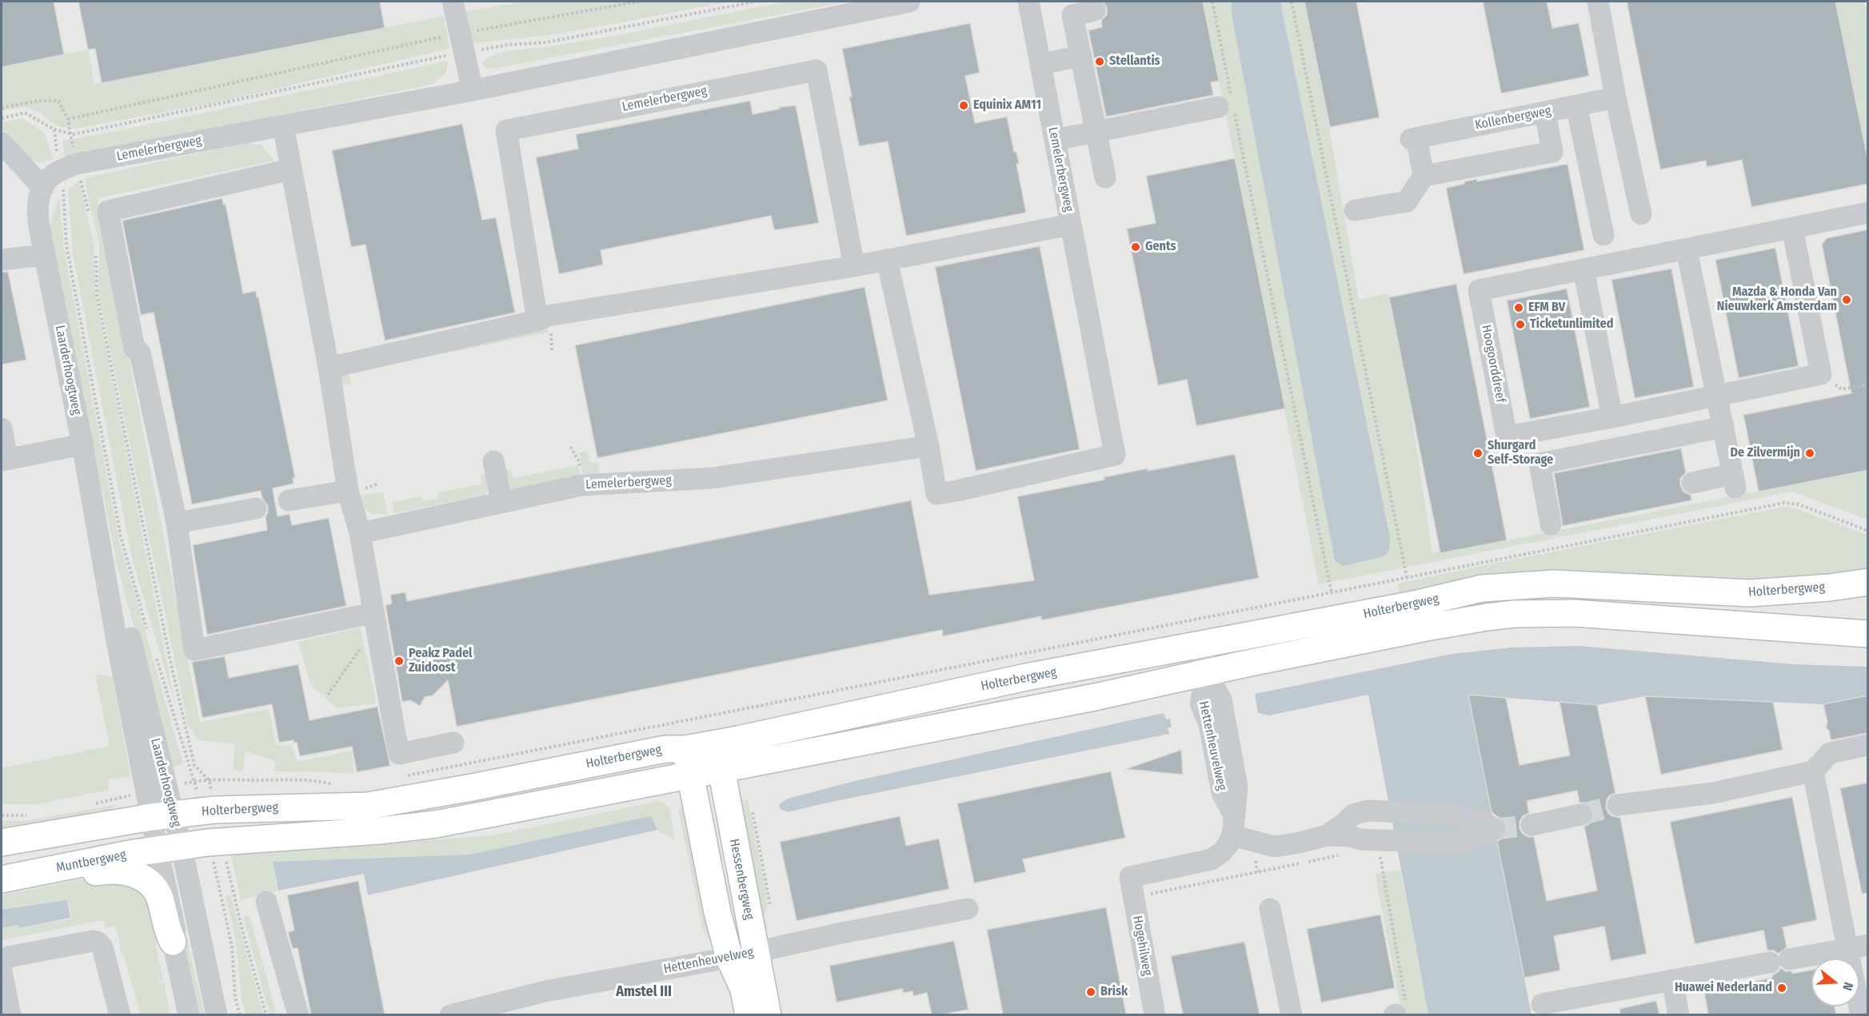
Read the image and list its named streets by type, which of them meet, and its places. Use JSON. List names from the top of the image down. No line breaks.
{"streets":{"main road":["Holterbergweg","Muntbergweg","Hessenbergweg"],"street":["Lemelerbergweg","Kollenbergweg","Hoogoorddreef","Laarderhoogtweg","Hettenheuvelweg","Hogehilweg"]},"crossings":[["Laarderhoogtweg","Holterbergweg"],["Laarderhoogtweg","Muntbergweg"],["Holterbergweg","Hettenheuvelweg"],["Holterbergweg","Muntbergweg"],["Holterbergweg","Hessenbergweg"],["Hettenheuvelweg","Hessenbergweg"],["Hettenheuvelweg","Hogehilweg"]],"districts":["Amstel III"],"places":["Stellantis","Equinix AM11","Gents","Mazda & Honda Van Nieuwkerk Amsterdam","EFM BV","Ticketunlimited","Shurgard Self-Storage","De Zilvermijn","Peakz Padel Zuidoost","Huawei Nederland","Brisk"],"north":"right"}
